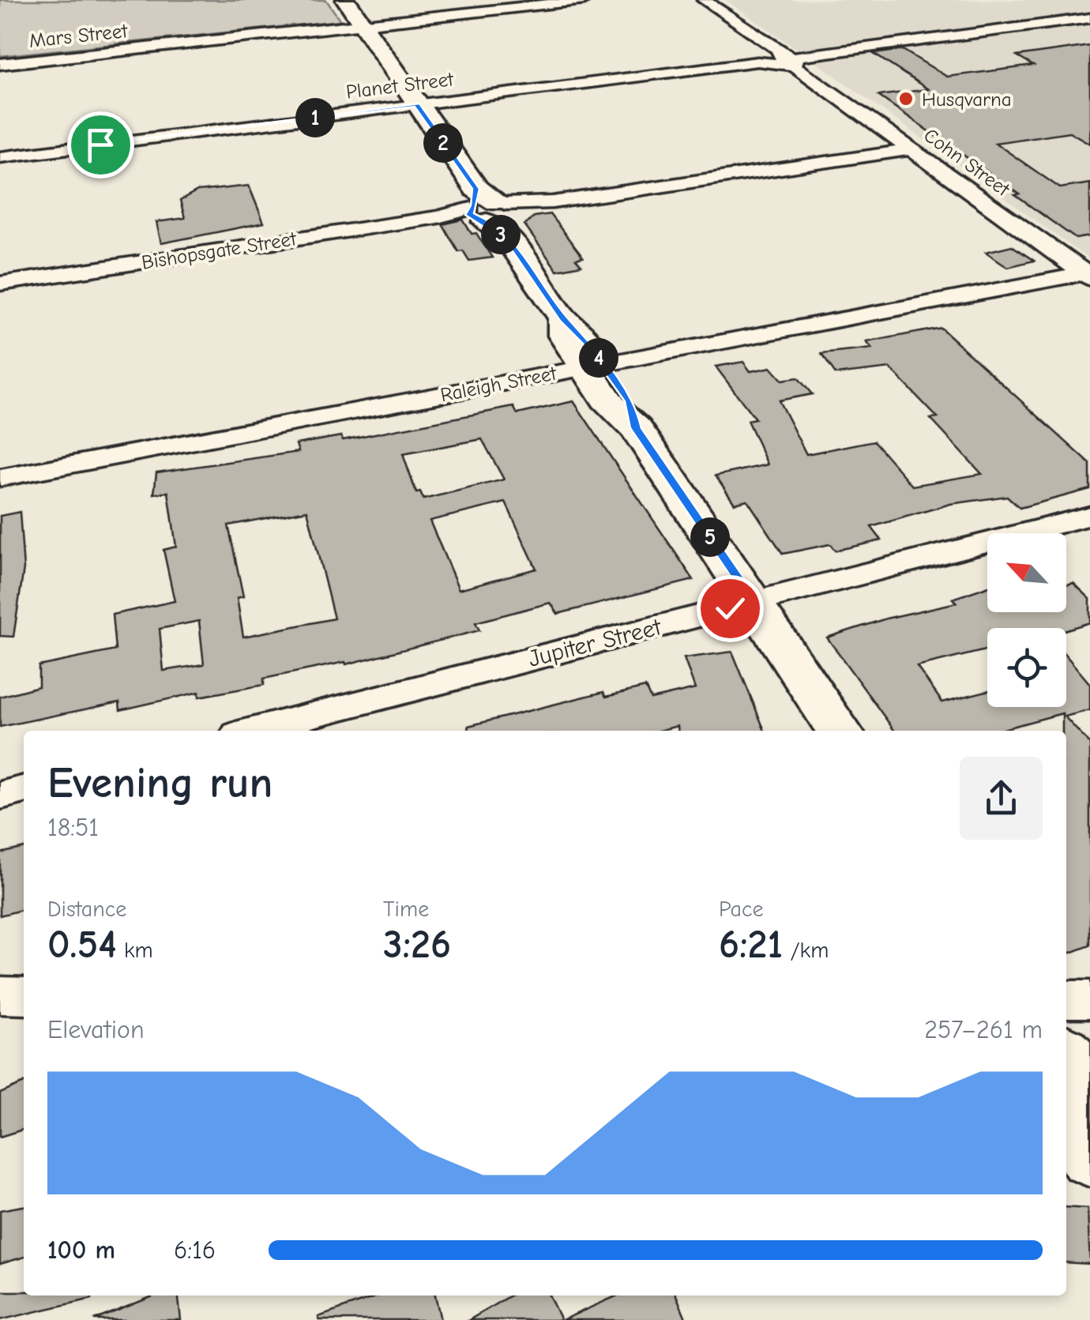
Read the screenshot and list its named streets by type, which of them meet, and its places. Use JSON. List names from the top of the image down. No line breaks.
{"streets":{"street":["Mars Street","Planet Street","Cohn Street","Bishopsgate Street","Raleigh Street","Jupiter Street"]},"crossings":[["Planet Street","Cohn Street"],["Cohn Street","Bishopsgate Street"],["Cohn Street","Raleigh Street"]],"places":["Husqvarna"],"north":"top left","page":{"pins":["1","2","3","4","5"],"heading":["Evening run","18:51"],"stats":[["Distance","0.54 km"],["Time","3:26"],["Pace","6:21 /km"]],"chart":["Elevation","257–261 m"],"list":[{"name":"100 m","note":"6:16"}]}}
